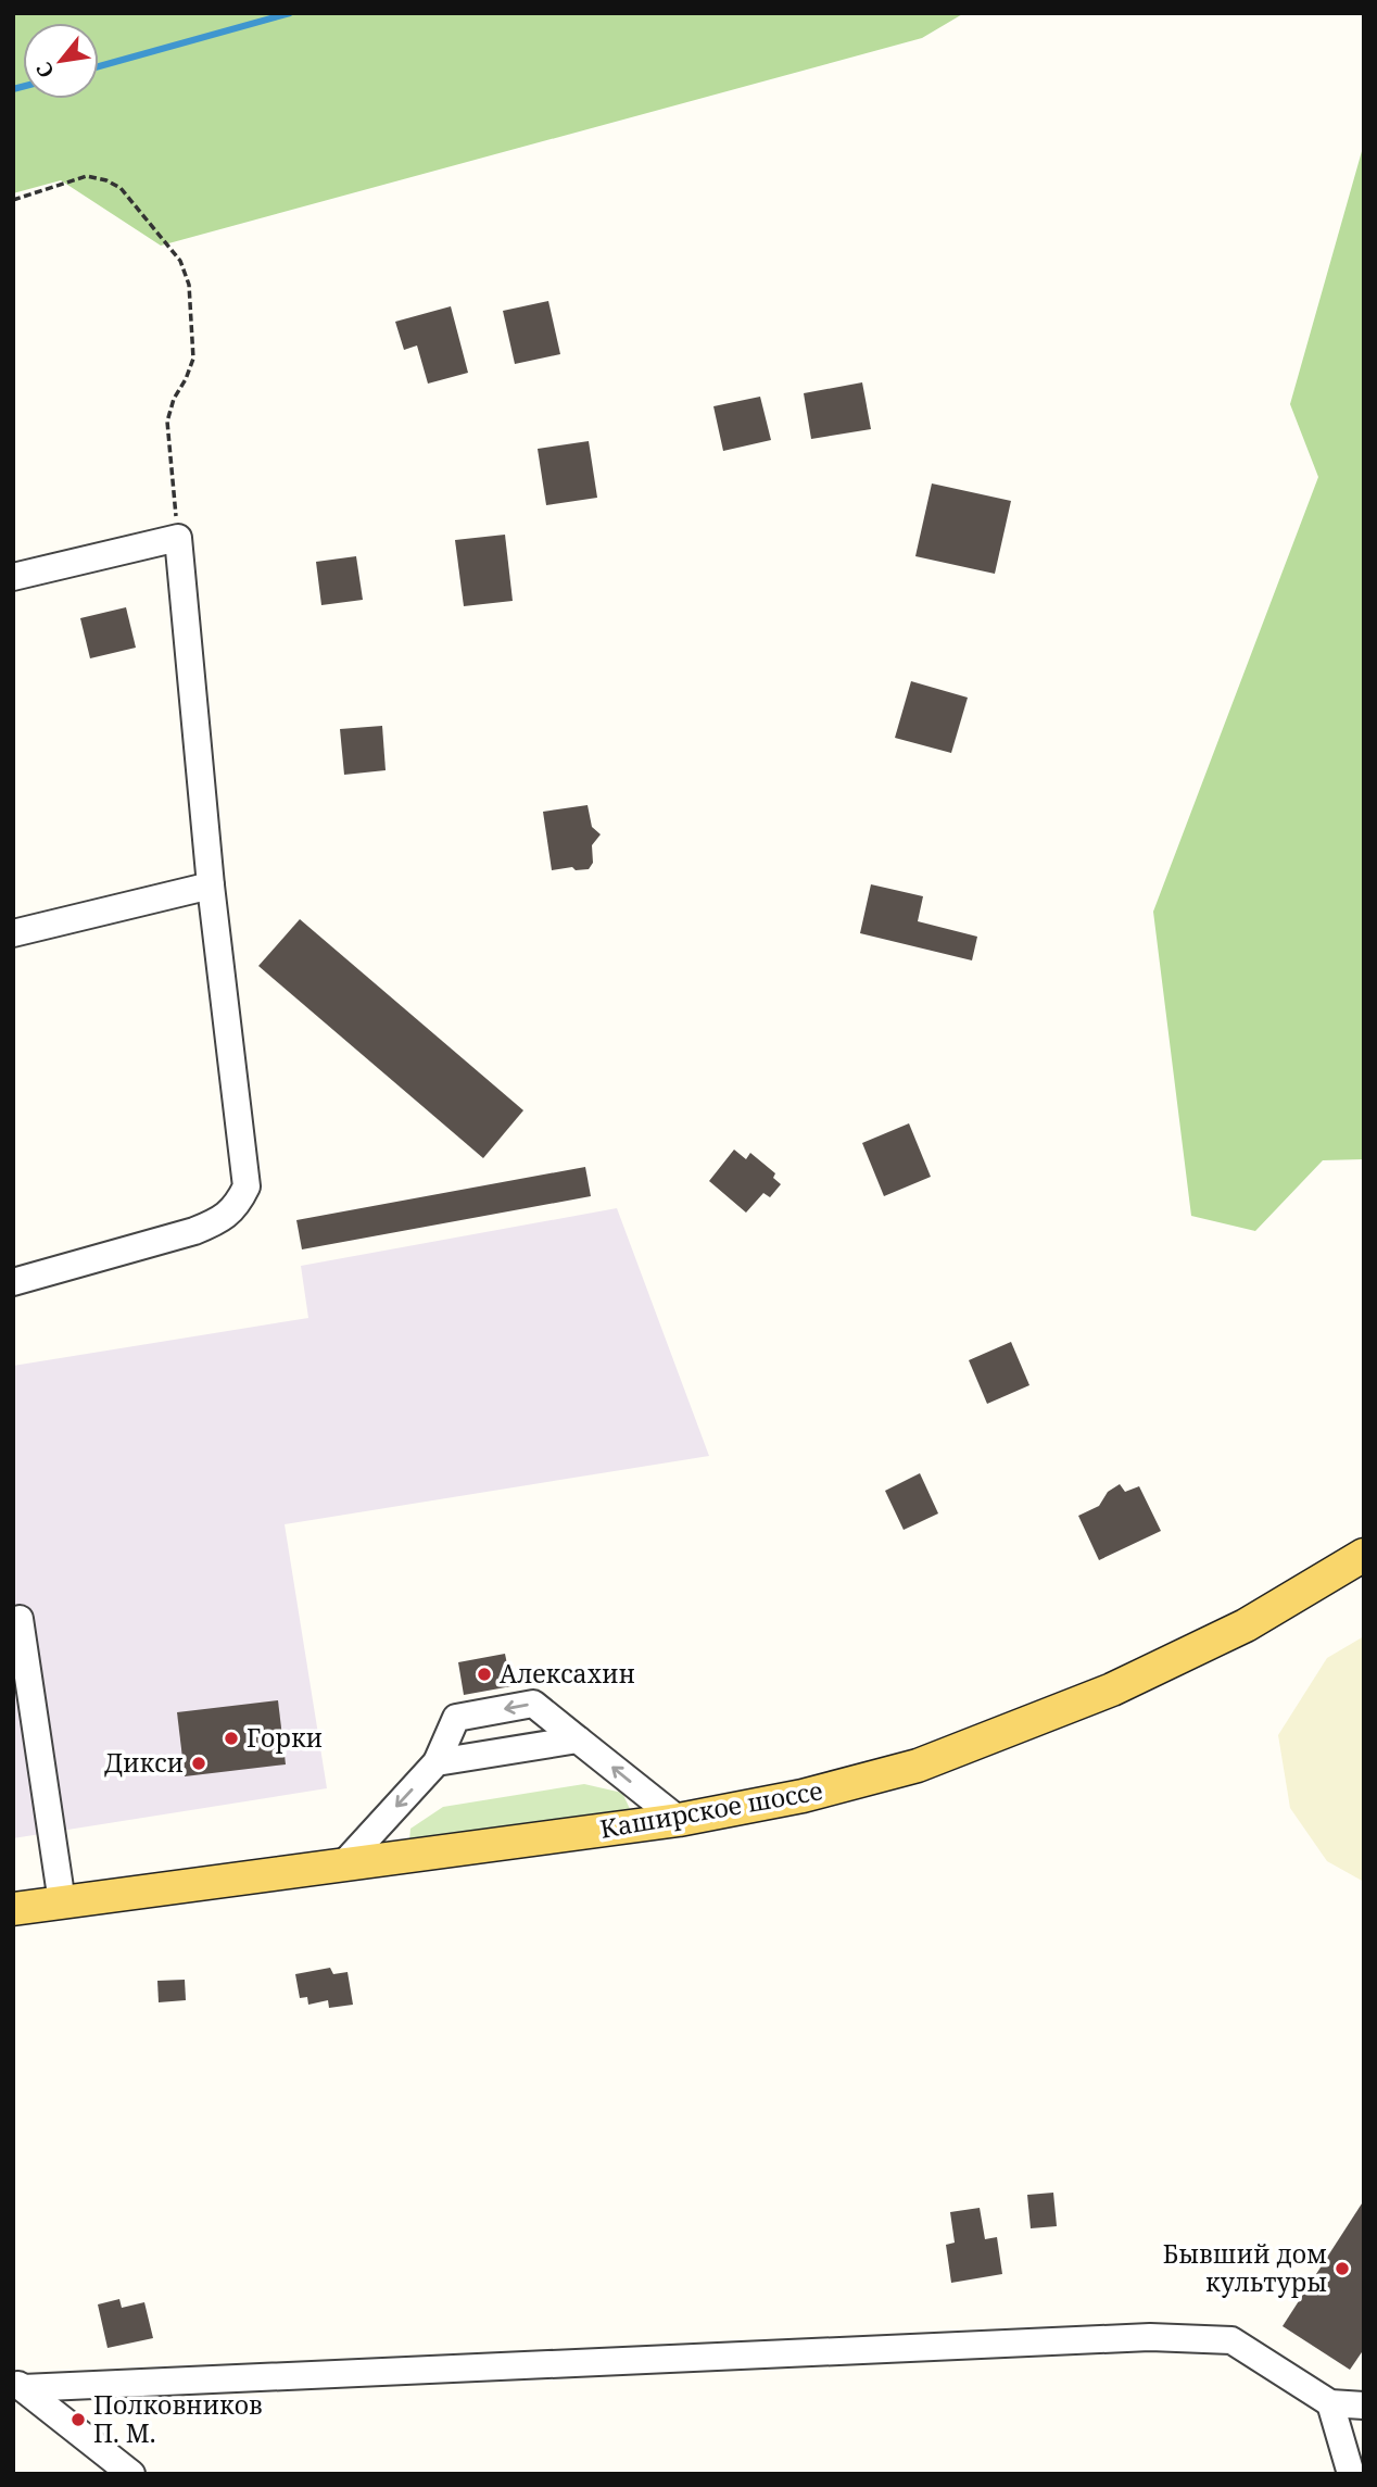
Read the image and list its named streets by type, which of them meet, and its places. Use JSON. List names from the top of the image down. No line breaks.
{"streets":{"main road":["Каширское шоссе"]},"places":["Алексахин","Горки","Дикси","Бывший дом культуры","Полковников П. М."],"north":"bottom left"}
